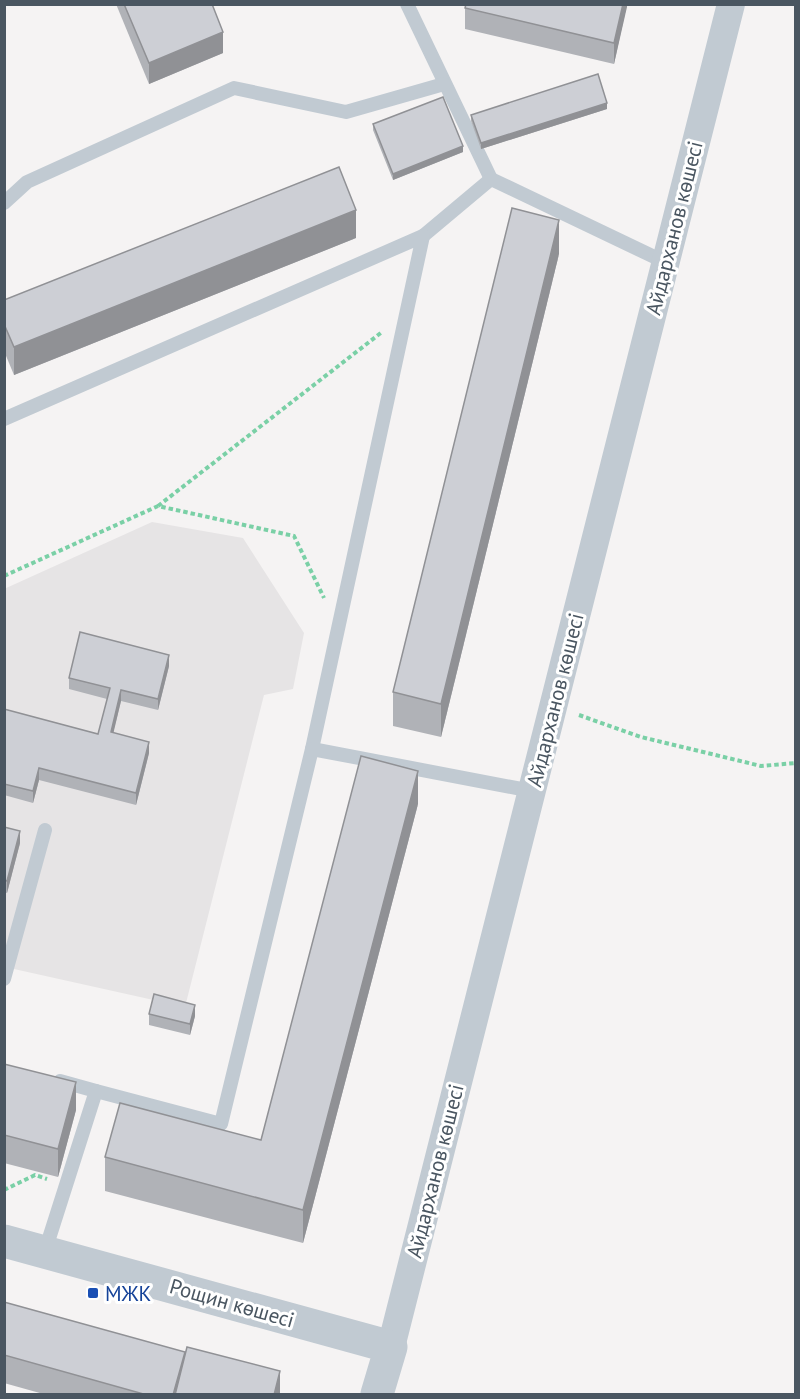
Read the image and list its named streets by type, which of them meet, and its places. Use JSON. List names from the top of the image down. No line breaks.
{"streets":{"street":["Айдарханов көшесі","Рощин көшесі"]},"crossings":[["Айдарханов көшесі","Рощин көшесі"]],"places":{"transit":["МЖК"]}}
